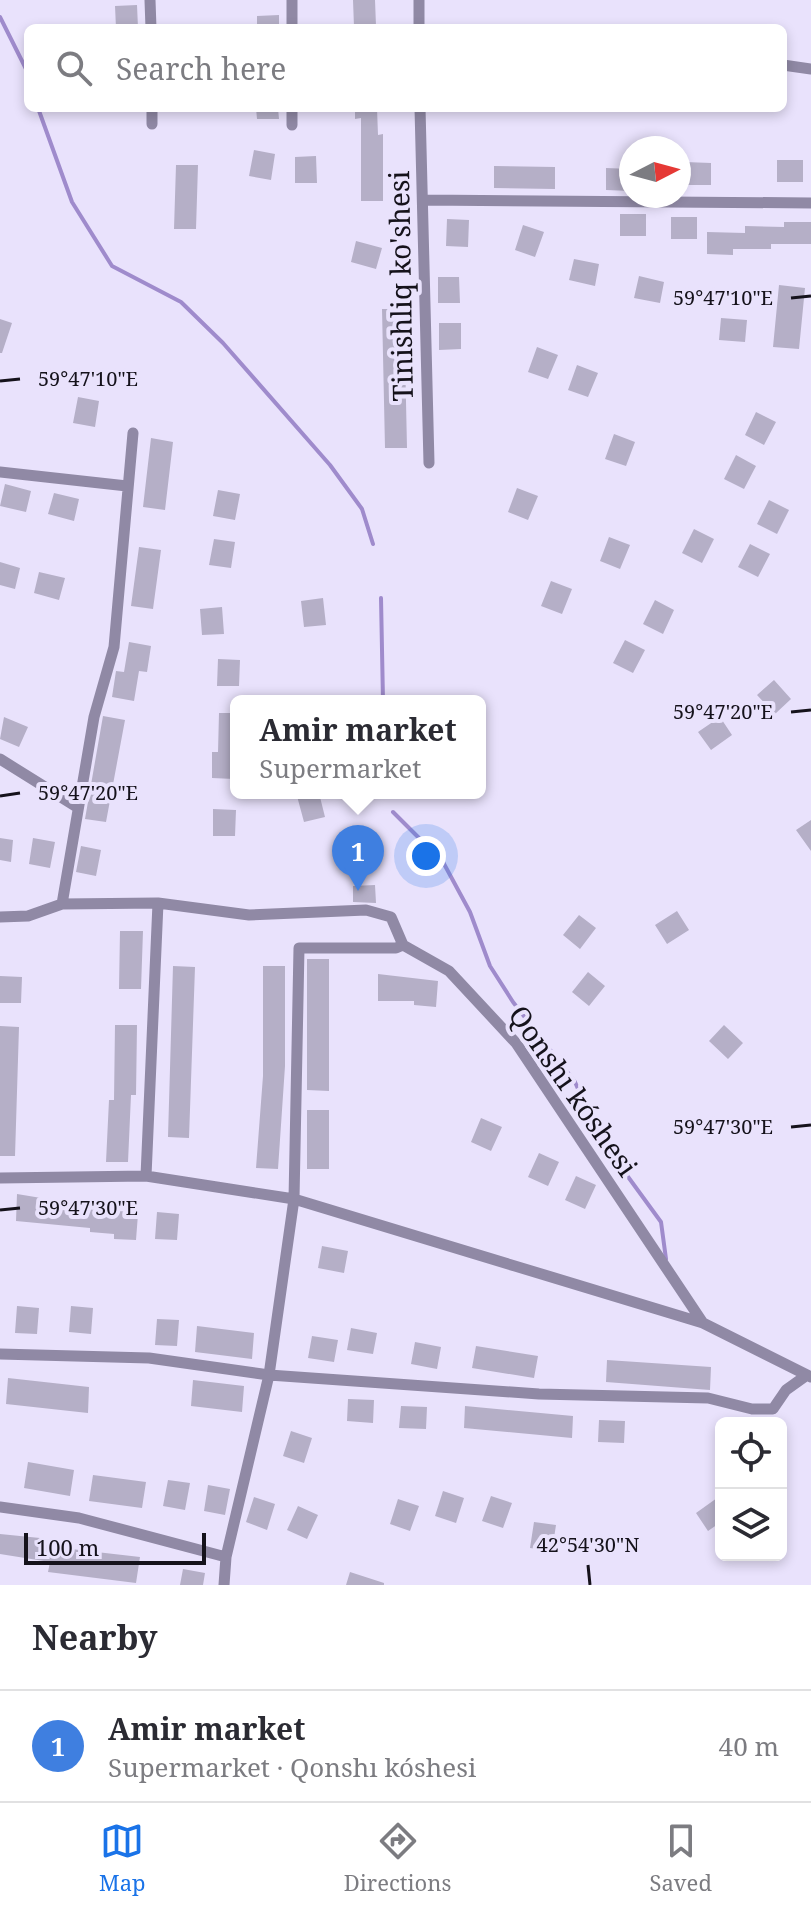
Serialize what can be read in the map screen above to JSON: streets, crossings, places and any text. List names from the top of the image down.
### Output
{
  "streets": {
    "street": ["Tinishliq ko'shesi", "Qonshı kóshesi"]
  },
  "scale_bar": "100 m",
  "north": "right",
  "page": {
    "search": "Search here",
    "popup": ["Amir market", "Supermarket"],
    "pins": "1",
    "scale": "100 m",
    "heading": "Nearby",
    "list": [
      {
        "mark": "1",
        "name": "Amir market",
        "note": "Supermarket · Qonshı kóshesi",
        "value": "40 m"
      }
    ],
    "nav": ["Map", "Directions", "Saved"]
  },
  "coordinates": [
    "59°47'10\"E",
    "59°47'20\"E",
    "59°47'30\"E",
    "42°54'30\"N"
  ]
}
